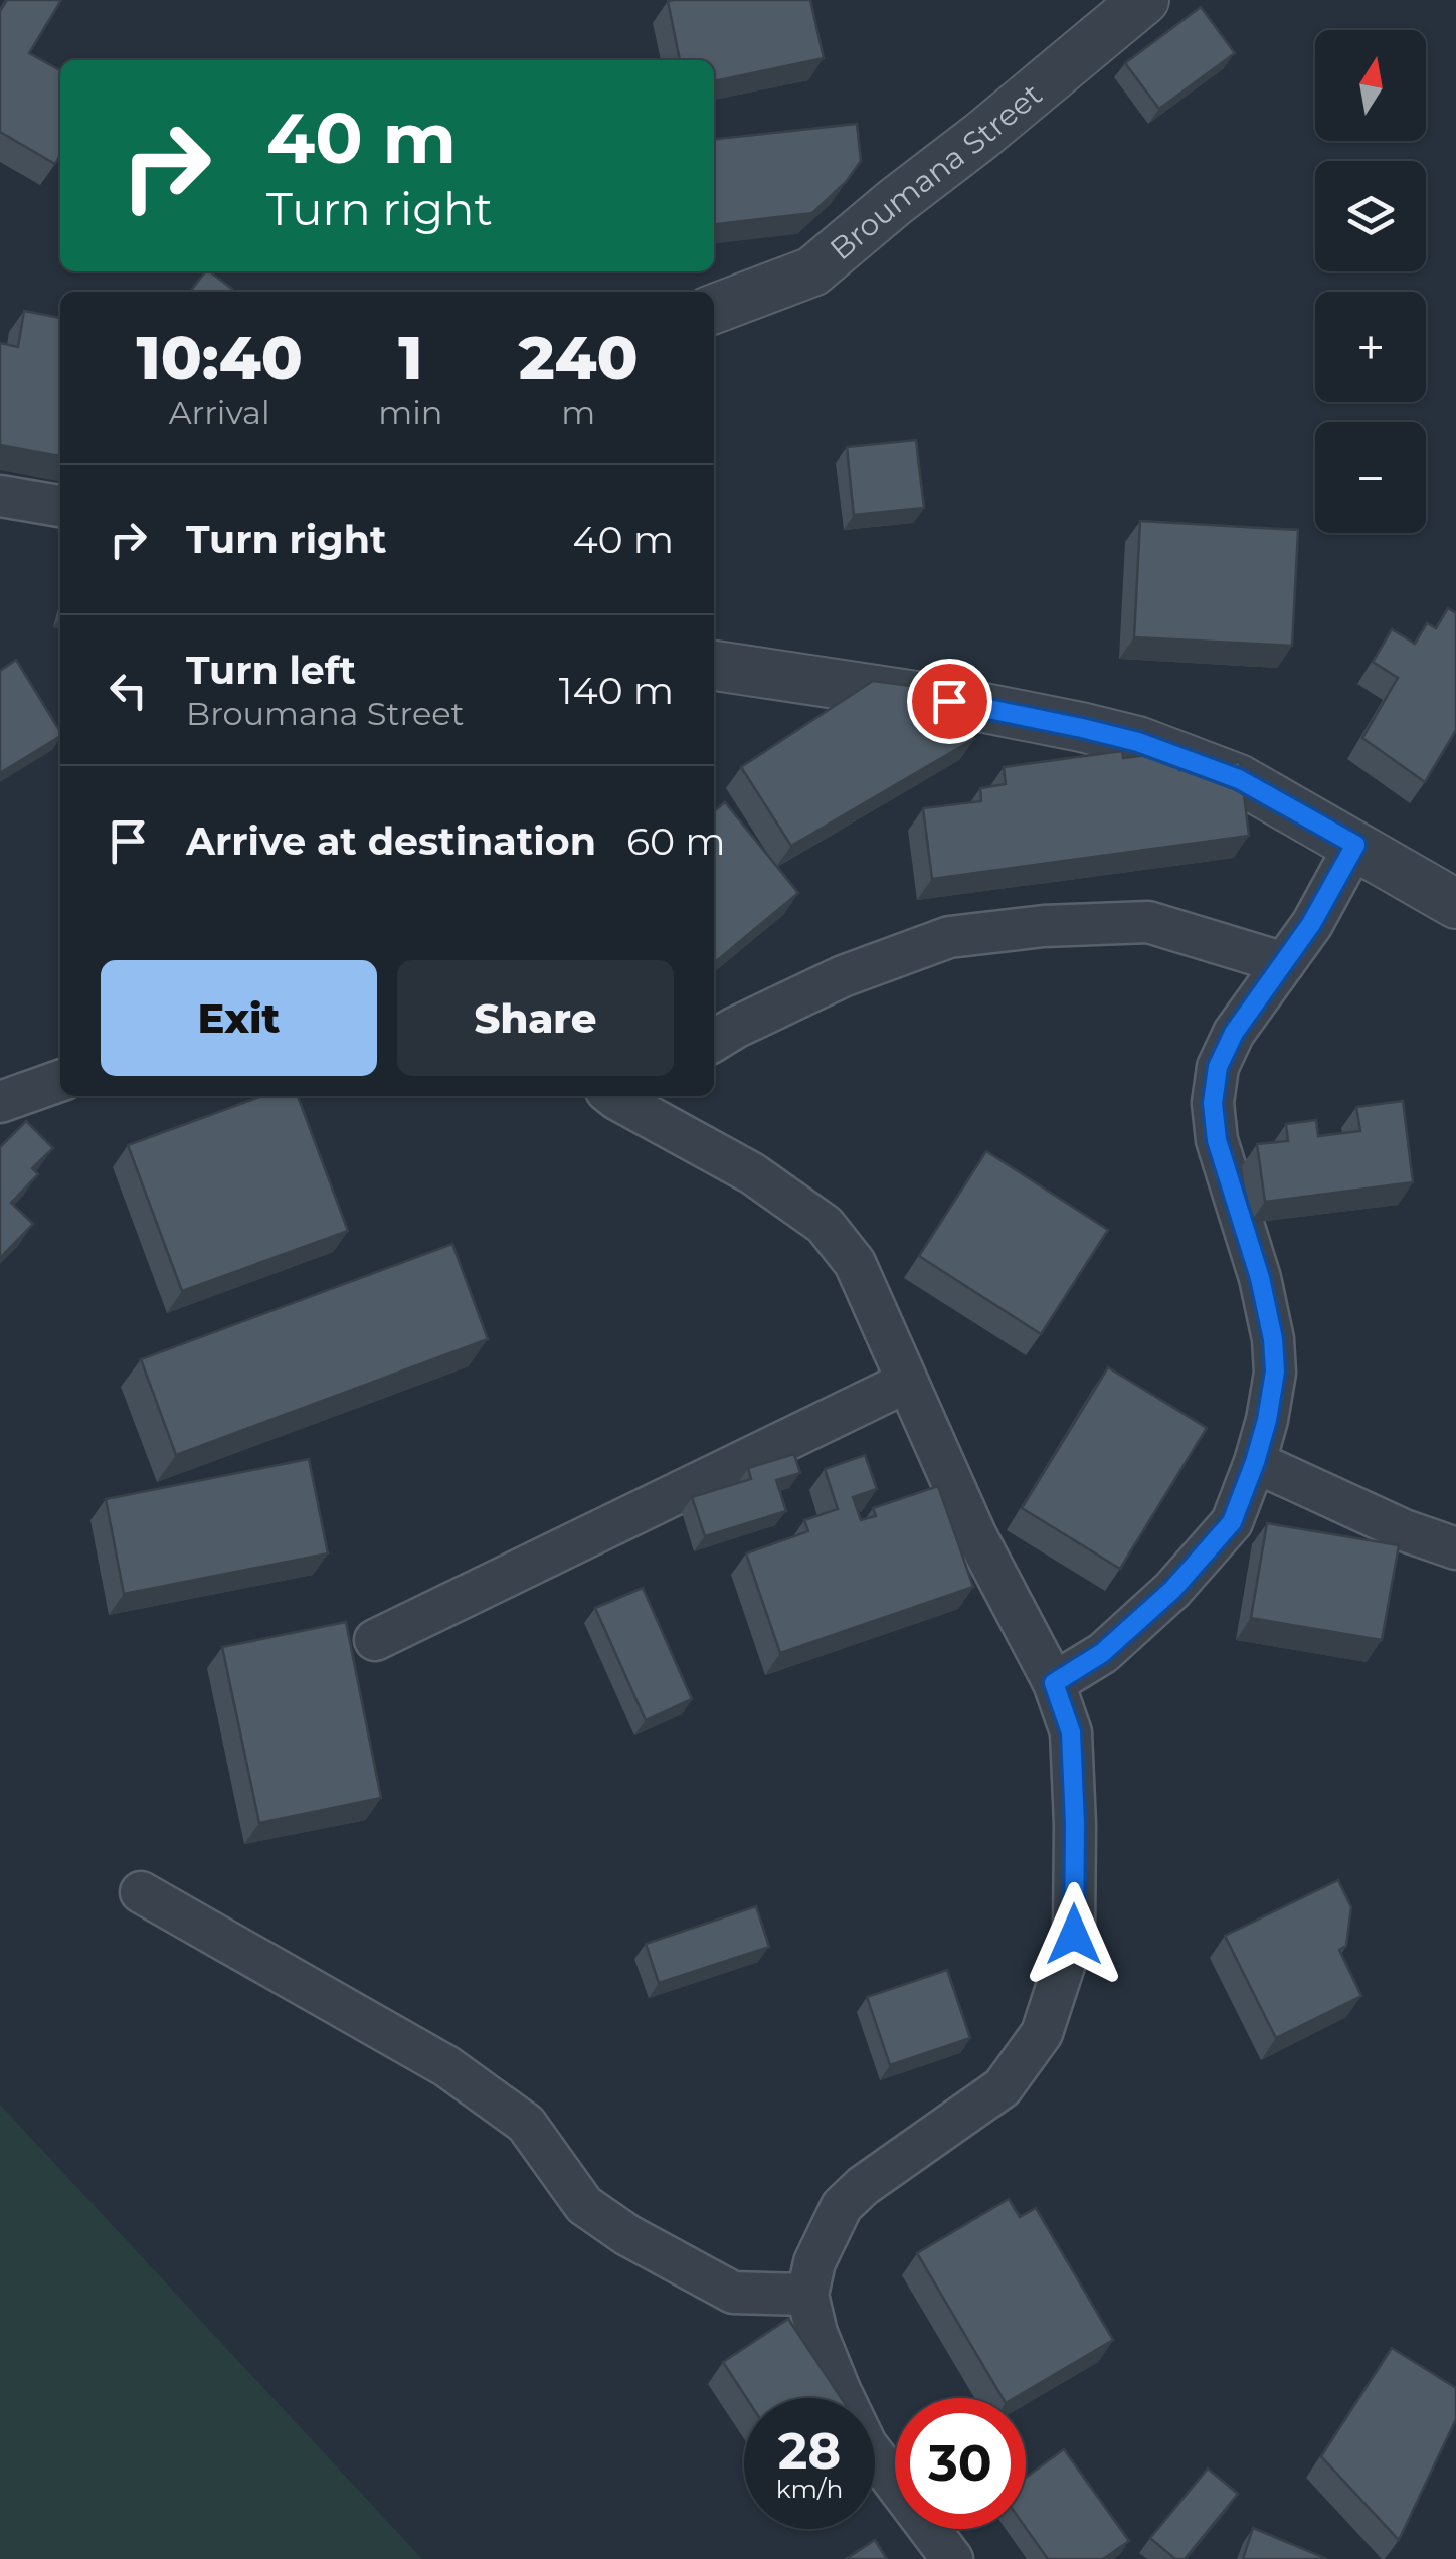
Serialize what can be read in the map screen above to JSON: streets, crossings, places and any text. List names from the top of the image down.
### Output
{
  "streets": {
    "street": ["Broumana Street"]
  },
  "north": "top",
  "page": {
    "map_buttons": ["+", "−"],
    "turn": ["40 m", "Turn right"],
    "eta": [
      "10:40",
      "Arrival",
      "1",
      "min",
      "240",
      "m"
    ],
    "list": [
      {
        "name": "Turn right",
        "value": "40 m"
      },
      {
        "name": "Turn left",
        "note": "Broumana Street",
        "value": "140 m"
      },
      {
        "name": "Arrive at destination",
        "value": "60 m"
      }
    ],
    "buttons": ["Exit", "Share"],
    "speed": "28 km/h",
    "limit": "30"
  }
}
